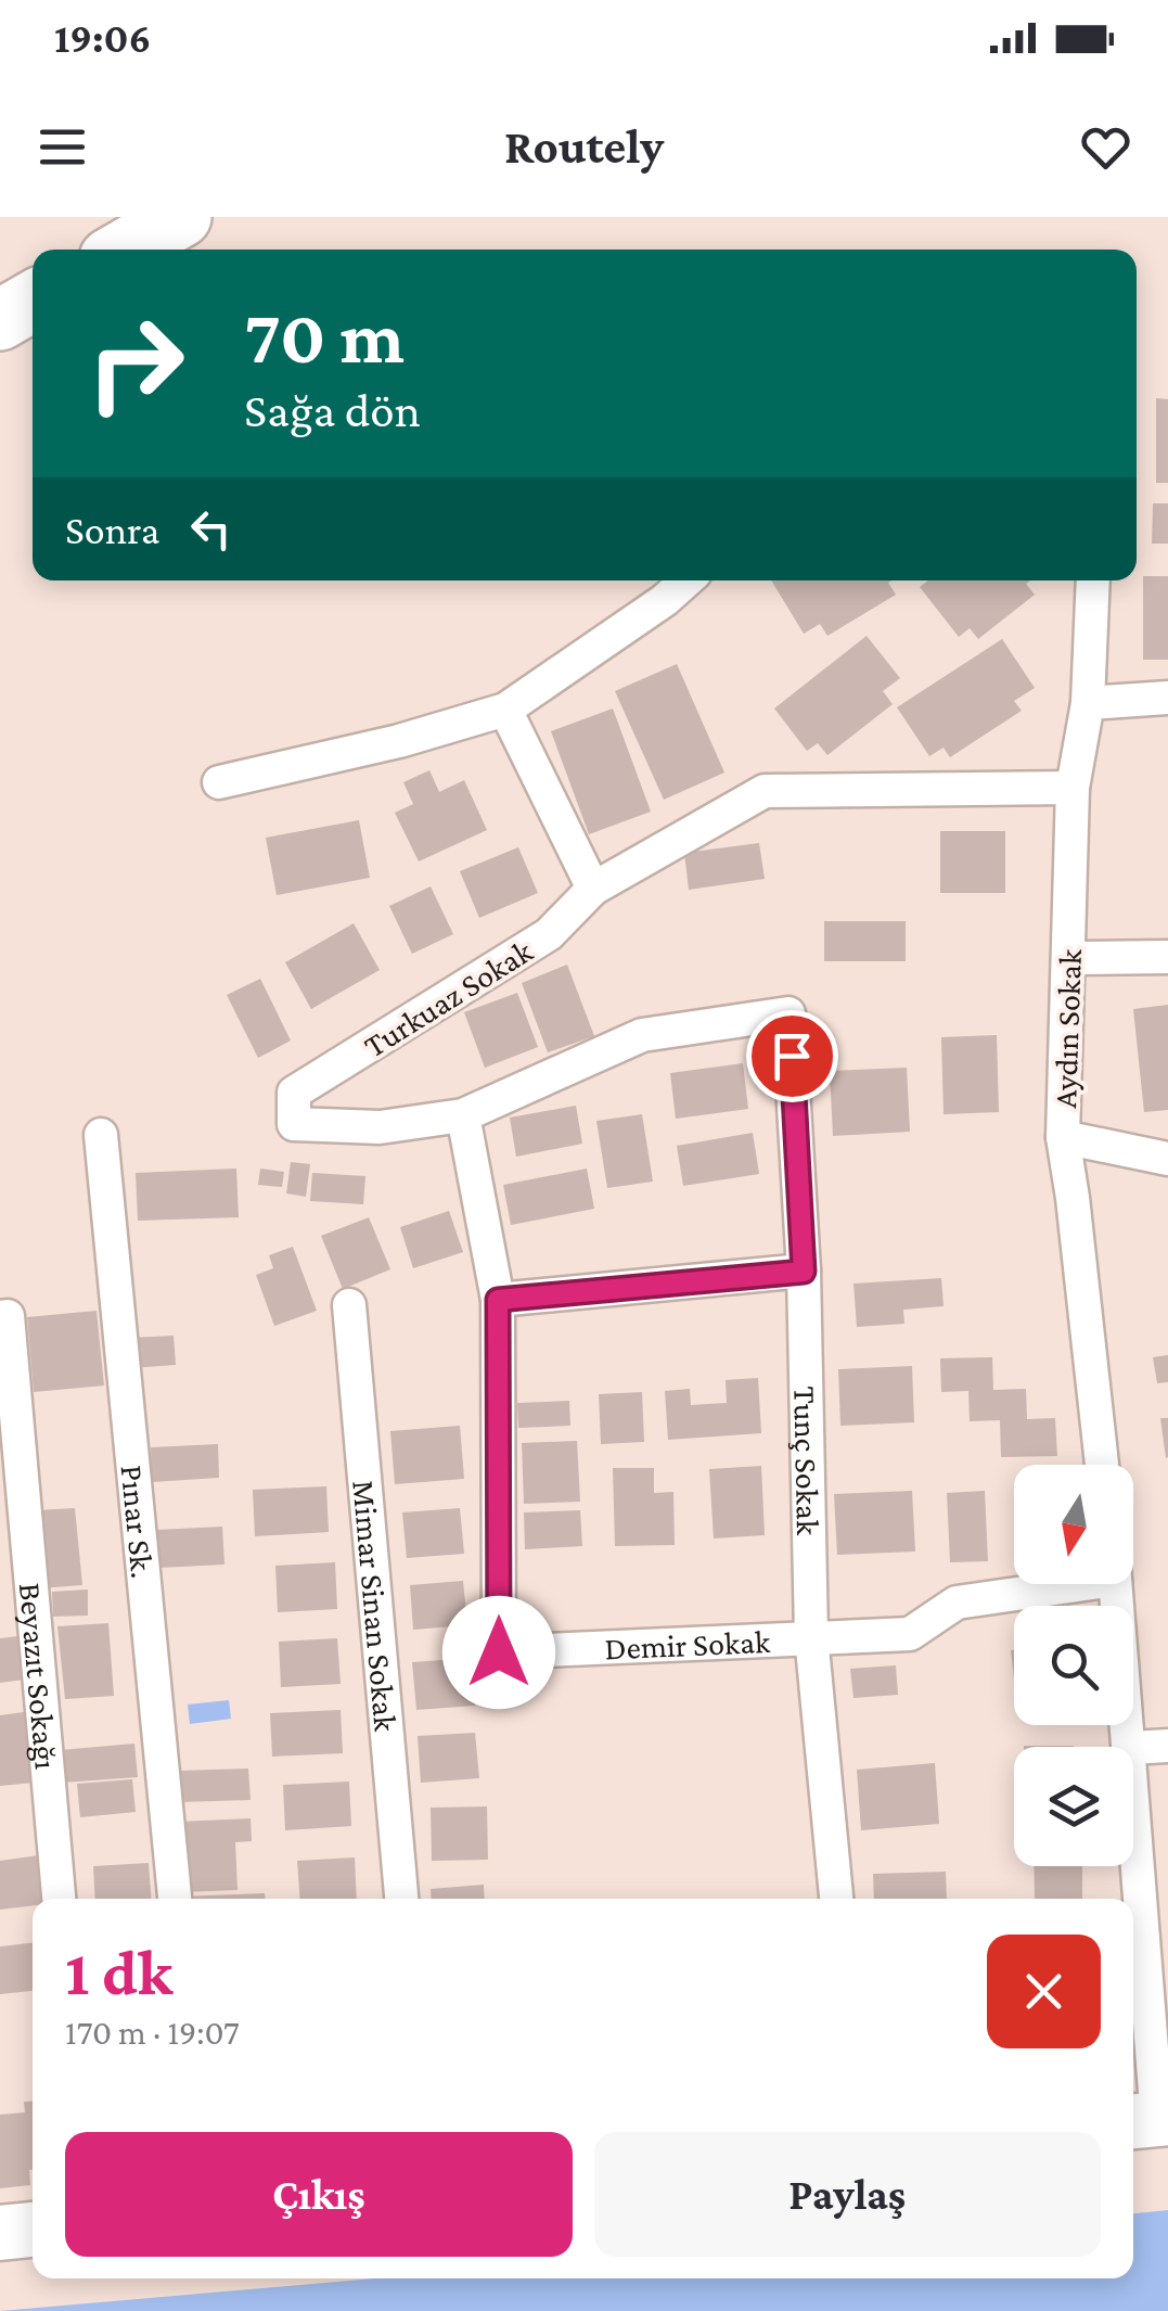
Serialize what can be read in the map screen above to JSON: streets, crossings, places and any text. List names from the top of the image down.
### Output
{
  "streets": {
    "street": [
      "Turkuaz Sokak",
      "Aydın Sokak",
      "Tunç Sokak",
      "Pınar Sk.",
      "Mimar Sinan Sokak",
      "Demir Sokak",
      "Beyazıt Sokağı"
    ]
  },
  "crossings": [
    ["Turkuaz Sokak", "Tunç Sokak"],
    ["Tunç Sokak", "Demir Sokak"]
  ],
  "north": "bottom",
  "page": {
    "status": "19:06",
    "header": "Routely",
    "turn": ["70 m", "Sağa dön"],
    "then": "Sonra",
    "heading": ["1 dk", "170 m · 19:07"],
    "buttons": ["Çıkış", "Paylaş"]
  }
}
